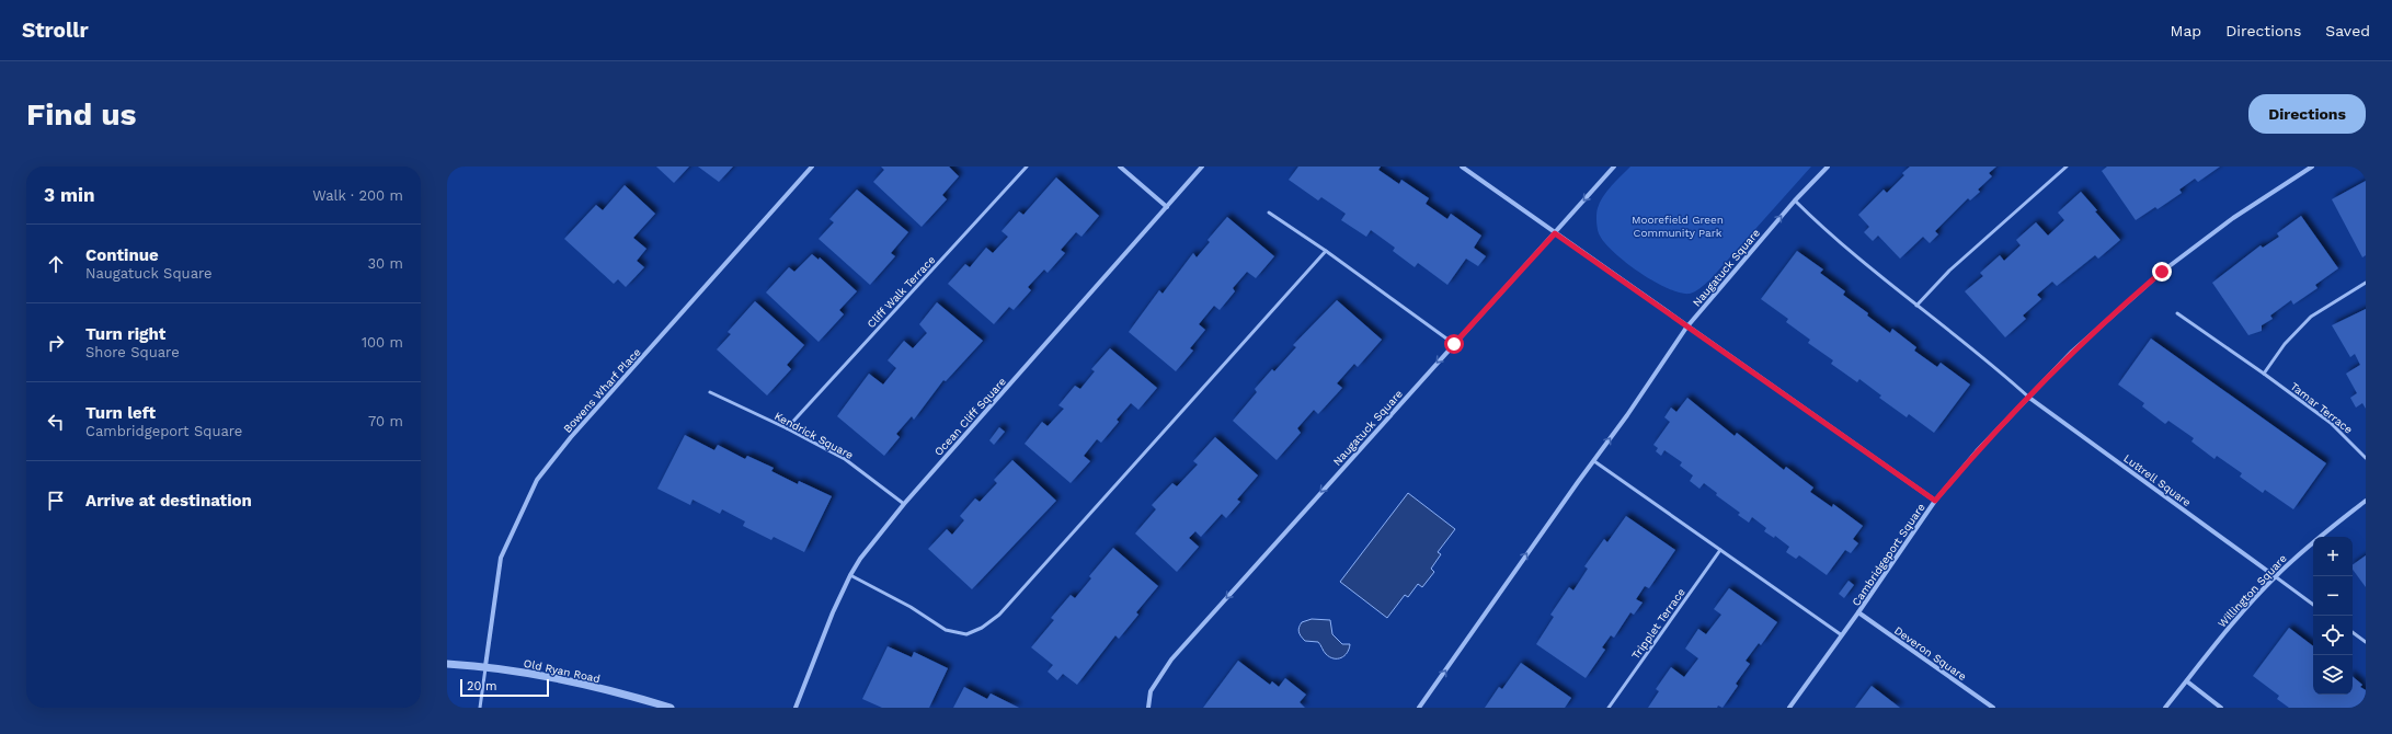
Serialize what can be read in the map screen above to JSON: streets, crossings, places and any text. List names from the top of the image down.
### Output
{
  "streets": {
    "street": [
      "Naugatuck Square",
      "Bowens Wharf Place",
      "Ocean Cliff Square",
      "Luttrell Square",
      "Cambridgeport Square",
      "Willington Square",
      "Deveron Square",
      "Old Ryan Road"
    ],
    "lane": [
      "Cliff Walk Terrace",
      "Tamar Terrace",
      "Kendrick Square",
      "Tripplet Terrace"
    ]
  },
  "crossings": [
    ["Cliff Walk Terrace", "Kendrick Square"],
    ["Bowens Wharf Place", "Old Ryan Road"],
    ["Ocean Cliff Square", "Kendrick Square"],
    ["Luttrell Square", "Cambridgeport Square"],
    ["Luttrell Square", "Willington Square"],
    ["Cambridgeport Square", "Deveron Square"]
  ],
  "parks": ["Moorefield Green Community Park"],
  "scale_bar": "20 m",
  "page": {
    "header": "Strollr",
    "nav": ["Map", "Directions", "Saved"],
    "buttons": "Directions",
    "title": "Find us",
    "heading": ["3 min", "Walk · 200 m"],
    "list": [
      ["Continue", "Naugatuck Square", "30 m"],
      ["Turn right", "Shore Square", "100 m"],
      ["Turn left", "Cambridgeport Square", "70 m"],
      "Arrive at destination"
    ],
    "map_buttons": ["+", "−"],
    "scale": "20 m"
  }
}
